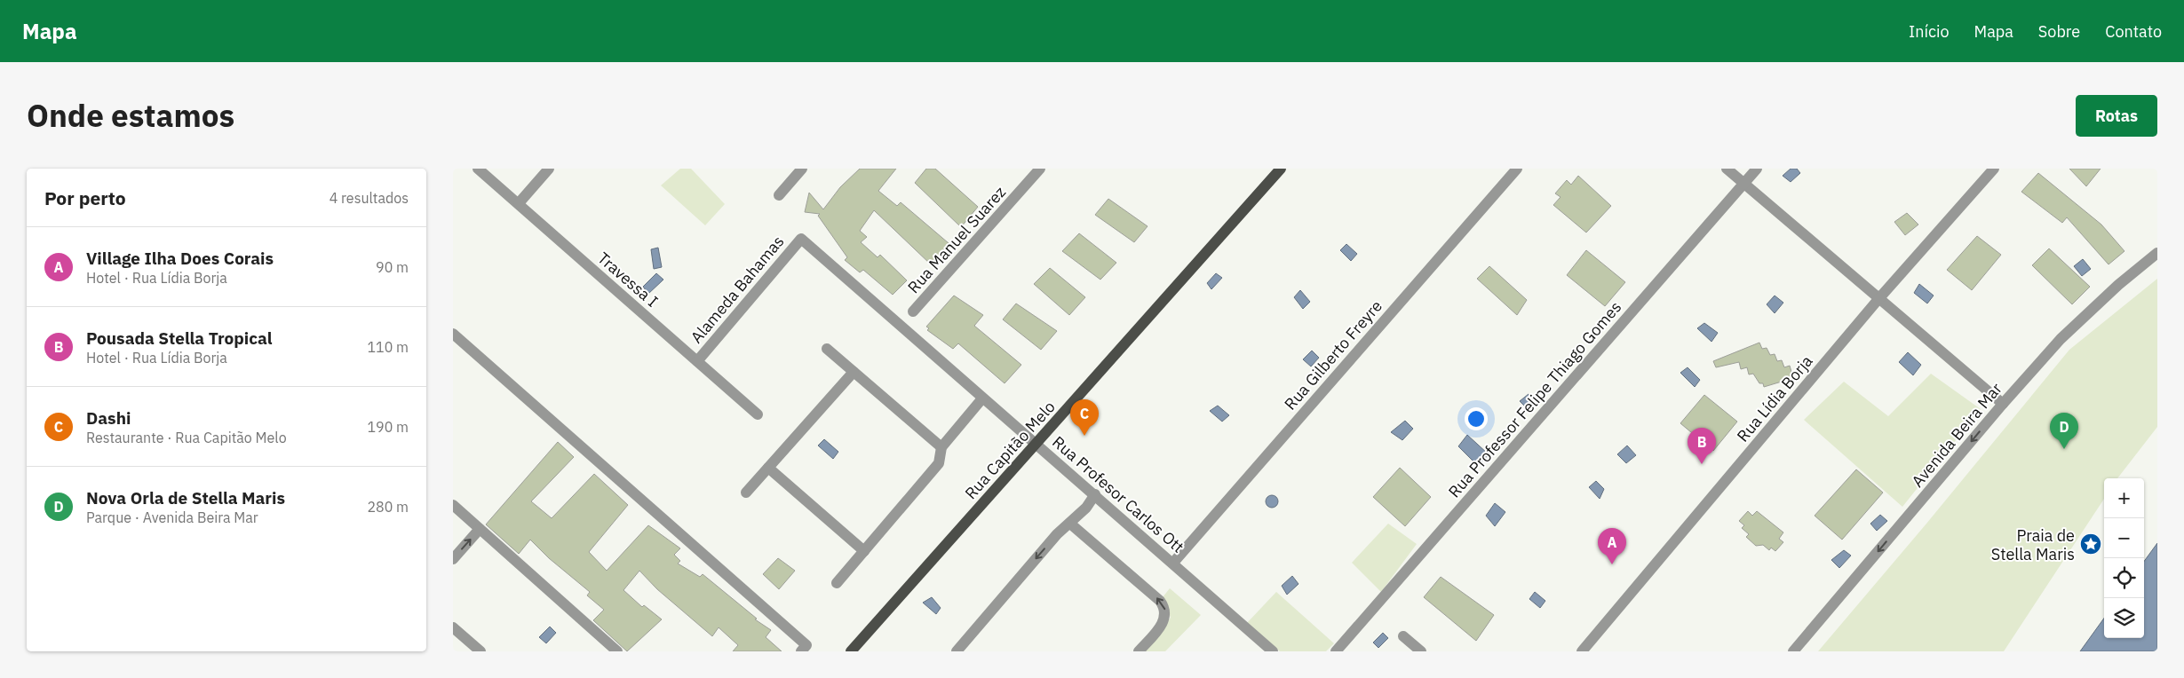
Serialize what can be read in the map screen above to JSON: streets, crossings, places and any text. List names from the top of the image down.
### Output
{
  "streets": {
    "main road": ["Rua Capitão Melo"],
    "street": [
      "Rua Manuel Suarez",
      "Travessa I",
      "Alameda Bahamas",
      "Rua Gilberto Freyre",
      "Rua Lídia Borja",
      "Rua Professor Felipe Thiago Gomes",
      "Avenida Beira Mar",
      "Rua Profesor Carlos Ott"
    ]
  },
  "crossings": [
    ["Travessa I", "Alameda Bahamas"],
    ["Alameda Bahamas", "Rua Profesor Carlos Ott"],
    ["Rua Gilberto Freyre", "Rua Profesor Carlos Ott"],
    ["Rua Capitão Melo", "Rua Profesor Carlos Ott"]
  ],
  "one_way": ["Avenida Beira Mar"],
  "places": {
    "place": ["Praia de Stella Maris"]
  },
  "page": {
    "header": "Mapa",
    "nav": [
      "Início",
      "Mapa",
      "Sobre",
      "Contato"
    ],
    "title": "Onde estamos",
    "buttons": "Rotas",
    "heading": ["Por perto", "4 resultados"],
    "list": [
      {
        "mark": "A",
        "name": "Village Ilha Does Corais",
        "note": "Hotel · Rua Lídia Borja",
        "value": "90 m"
      },
      {
        "mark": "B",
        "name": "Pousada Stella Tropical",
        "note": "Hotel · Rua Lídia Borja",
        "value": "110 m"
      },
      {
        "mark": "C",
        "name": "Dashi",
        "note": "Restaurante · Rua Capitão Melo",
        "value": "190 m"
      },
      {
        "mark": "D",
        "name": "Nova Orla de Stella Maris",
        "note": "Parque · Avenida Beira Mar",
        "value": "280 m"
      }
    ],
    "pins": [
      "C",
      "D",
      "B",
      "A"
    ],
    "map_buttons": ["+", "−"]
  }
}
